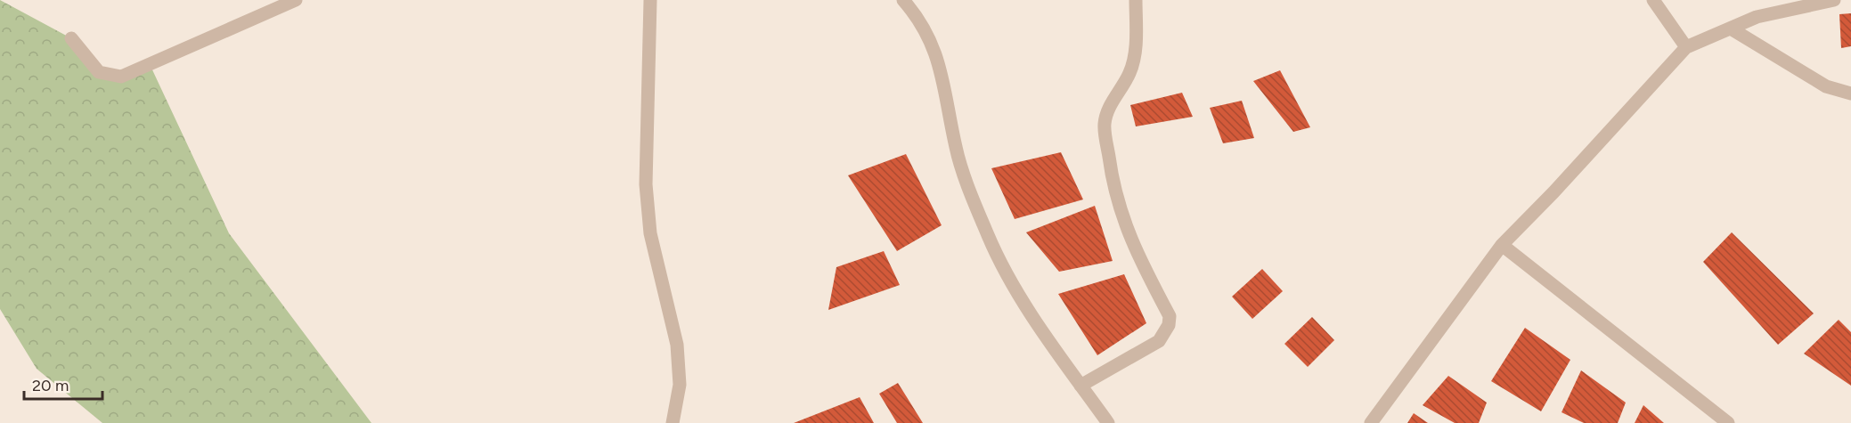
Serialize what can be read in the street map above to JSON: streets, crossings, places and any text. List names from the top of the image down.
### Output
{
  "scale_bar": "20 m"
}
